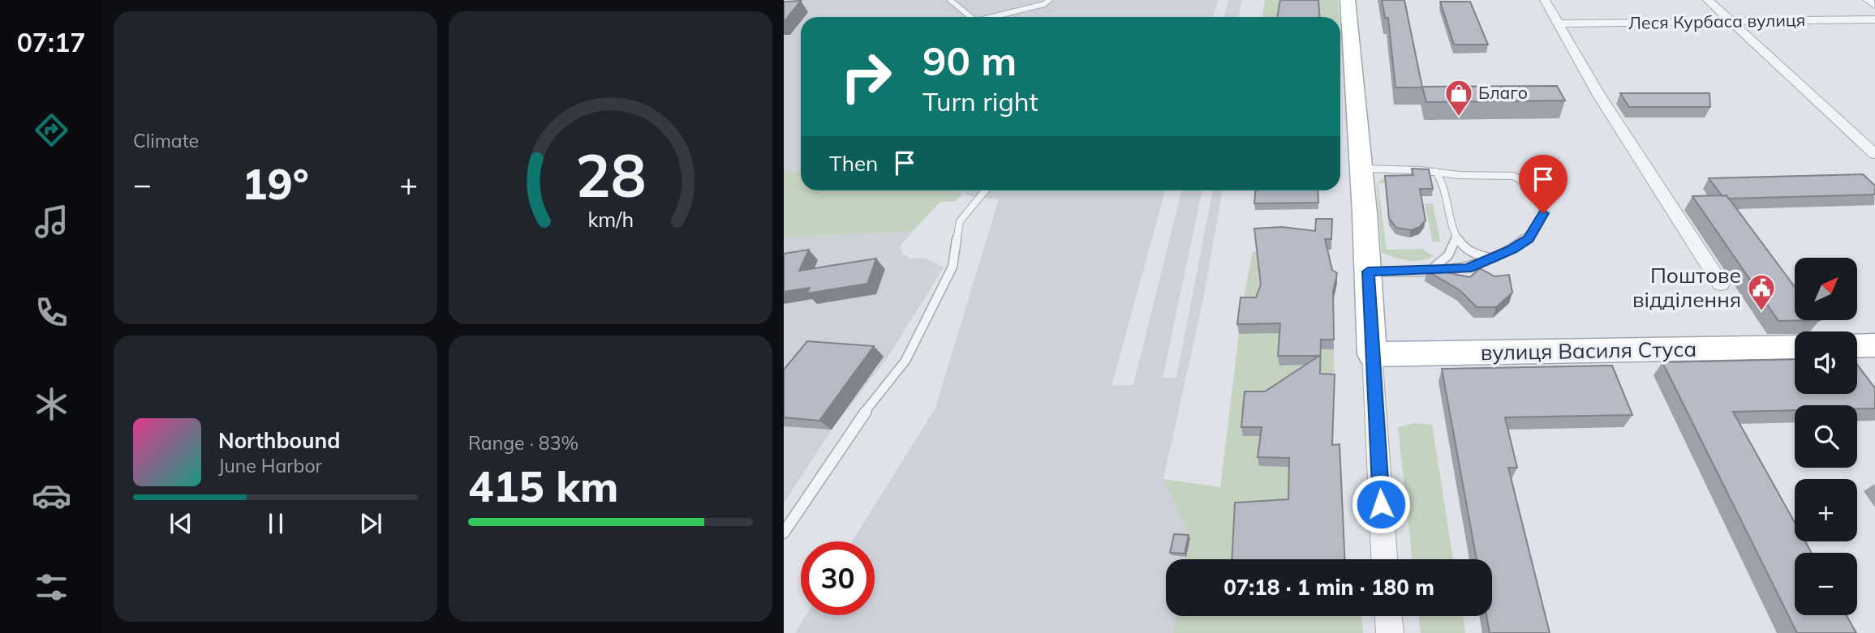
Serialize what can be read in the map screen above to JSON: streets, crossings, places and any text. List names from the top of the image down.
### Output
{
  "streets": {
    "main road": ["вулиця Василя Стуса"],
    "street": ["Леся Курбаса вулиця"]
  },
  "places": {
    "shop": ["Благо"],
    "public building": ["Поштове відділення"]
  },
  "north": "top right",
  "page": {
    "tabs": "07:17",
    "tile": [
      "Climate",
      ["Range · 83%", "415 km"]
    ],
    "turn": ["90 m", "Turn right"],
    "then": "Then",
    "heat": ["−", "19°", "+"],
    "map_buttons": ["+", "−"],
    "song": ["Northbound", "June Harbor"],
    "limit": "30",
    "trip": "07:18 · 1 min · 180 m",
    "gauge": ["28", "km/h"]
  }
}
